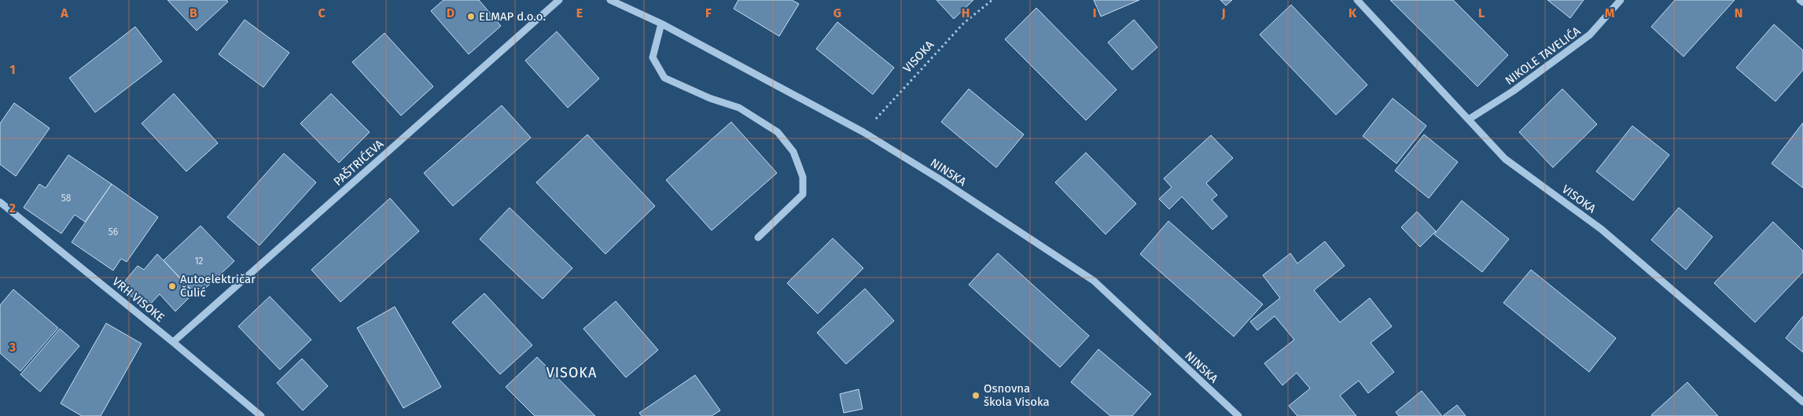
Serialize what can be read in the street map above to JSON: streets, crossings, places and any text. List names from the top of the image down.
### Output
{
  "streets": {
    "street": [
      "NIKOLE TAVELIĆA",
      "VISOKA",
      "PAŠTRIĆEVA",
      "NINSKA",
      "VRH VISOKE"
    ]
  },
  "crossings": [
    ["NIKOLE TAVELIĆA", "VISOKA"],
    ["VISOKA", "NINSKA"],
    ["PAŠTRIĆEVA", "VRH VISOKE"]
  ],
  "districts": ["VISOKA"],
  "places": ["ELMAP d.o.o.", "Autoelektričar Čulić", "Osnovna škola Visoka"],
  "house_numbers": ["58", "56", "12"],
  "grid": {
    "columns": [
      "A",
      "B",
      "C",
      "D",
      "E",
      "F",
      "G",
      "H",
      "I",
      "J",
      "K",
      "L",
      "M",
      "N"
    ],
    "rows": ["1", "2", "3"]
  }
}
